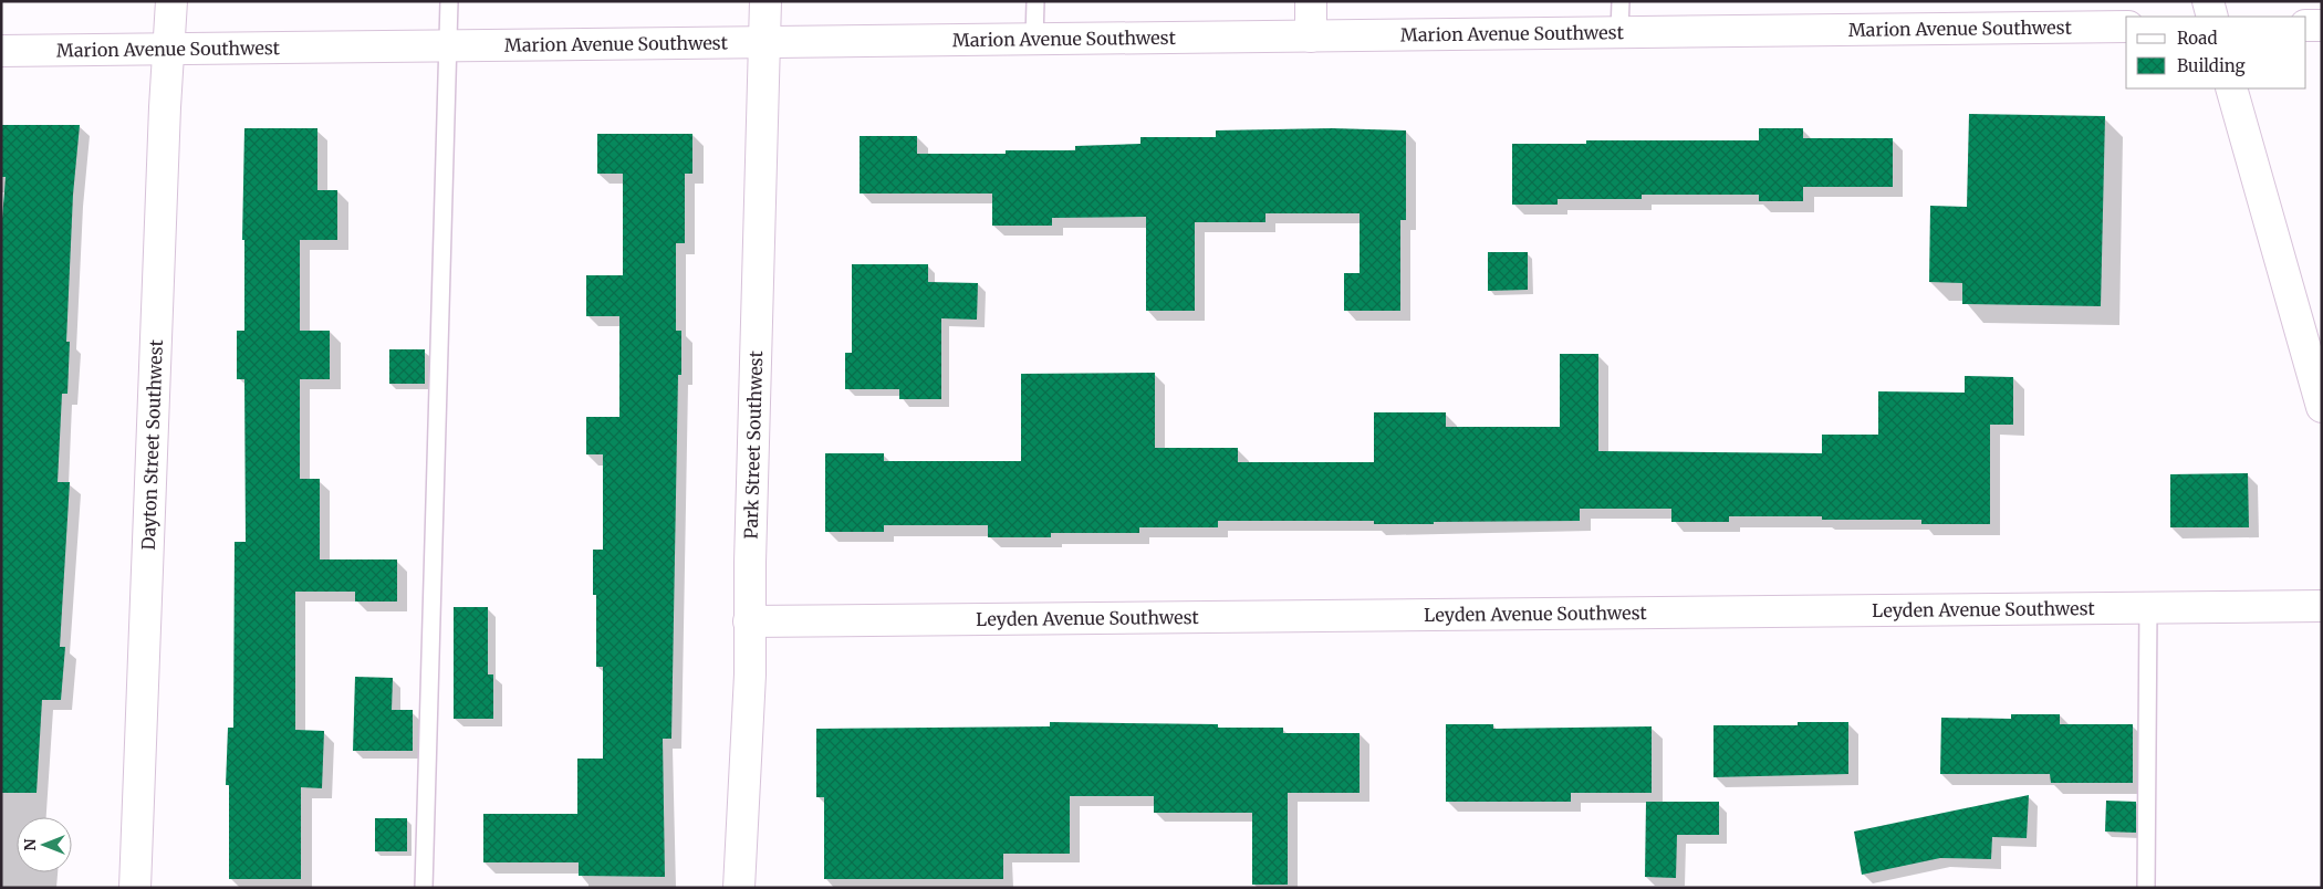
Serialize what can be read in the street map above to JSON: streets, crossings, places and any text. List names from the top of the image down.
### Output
{
  "streets": {
    "street": [
      "Marion Avenue Southwest",
      "Dayton Street Southwest",
      "Park Street Southwest",
      "Leyden Avenue Southwest"
    ]
  },
  "crossings": [
    ["Marion Avenue Southwest", "Dayton Street Southwest"],
    ["Marion Avenue Southwest", "Park Street Southwest"],
    ["Park Street Southwest", "Leyden Avenue Southwest"]
  ],
  "legend": ["Road", "Building"],
  "north": "left"
}
